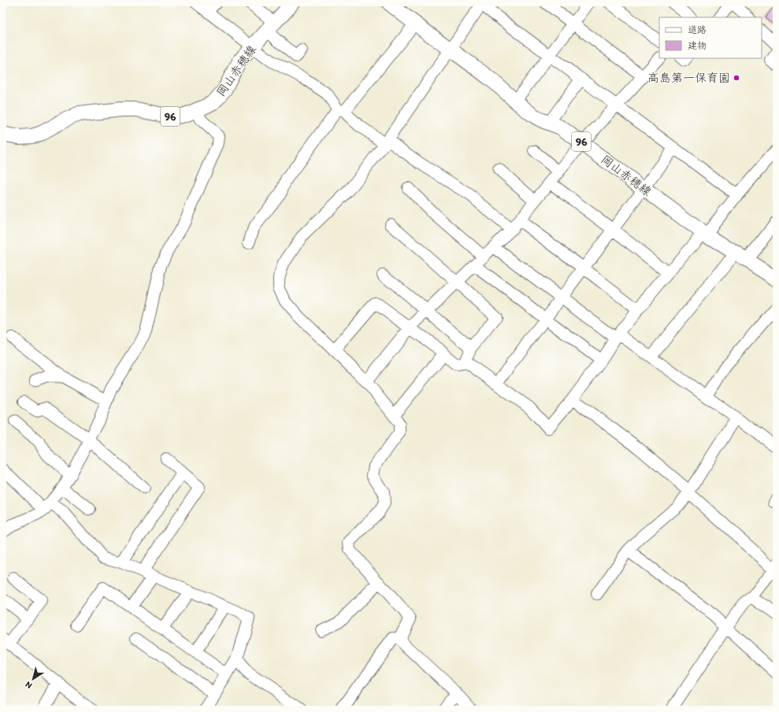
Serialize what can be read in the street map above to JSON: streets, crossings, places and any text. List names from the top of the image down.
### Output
{
  "streets": {
    "main road": ["岡山赤穂線", "96"]
  },
  "places": ["高島第一保育園"],
  "legend": ["道路", "建物"],
  "north": "bottom left"
}
